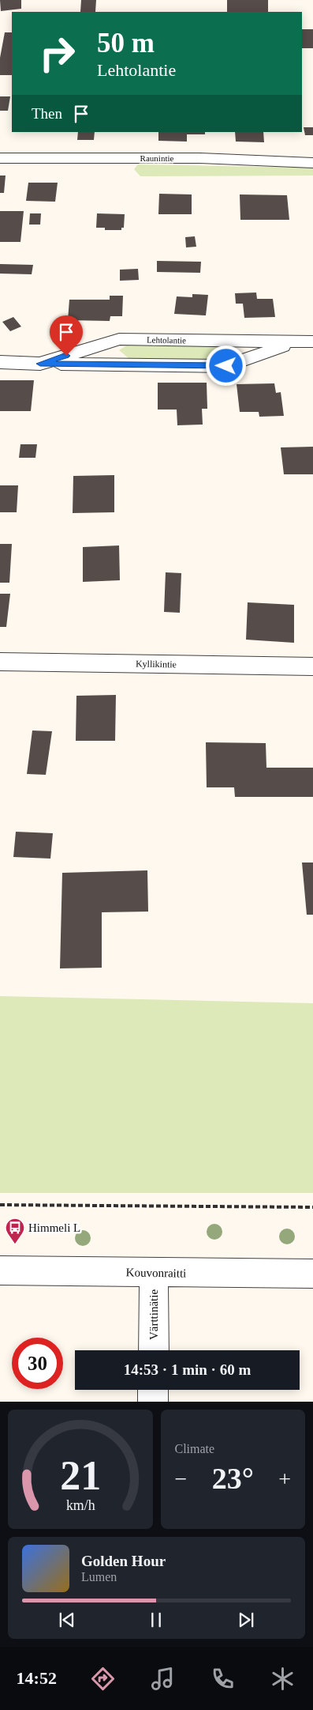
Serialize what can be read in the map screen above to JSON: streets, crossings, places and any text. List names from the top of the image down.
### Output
{
  "streets": {
    "street": [
      "Raunintie",
      "Lehtolantie",
      "Kyllikintie",
      "Kouvonraitti",
      "Värttinätie"
    ]
  },
  "crossings": [
    ["Kouvonraitti", "Värttinätie"]
  ],
  "places": {
    "bus stop": ["Himmeli L"]
  },
  "page": {
    "turn": ["50 m", "Lehtolantie"],
    "then": "Then",
    "limit": "30",
    "trip": "14:53 · 1 min · 60 m",
    "tile": "Climate",
    "heat": ["−", "23°", "+"],
    "song": ["Golden Hour", "Lumen"],
    "tabs": "14:52",
    "gauge": ["21", "km/h"]
  }
}
